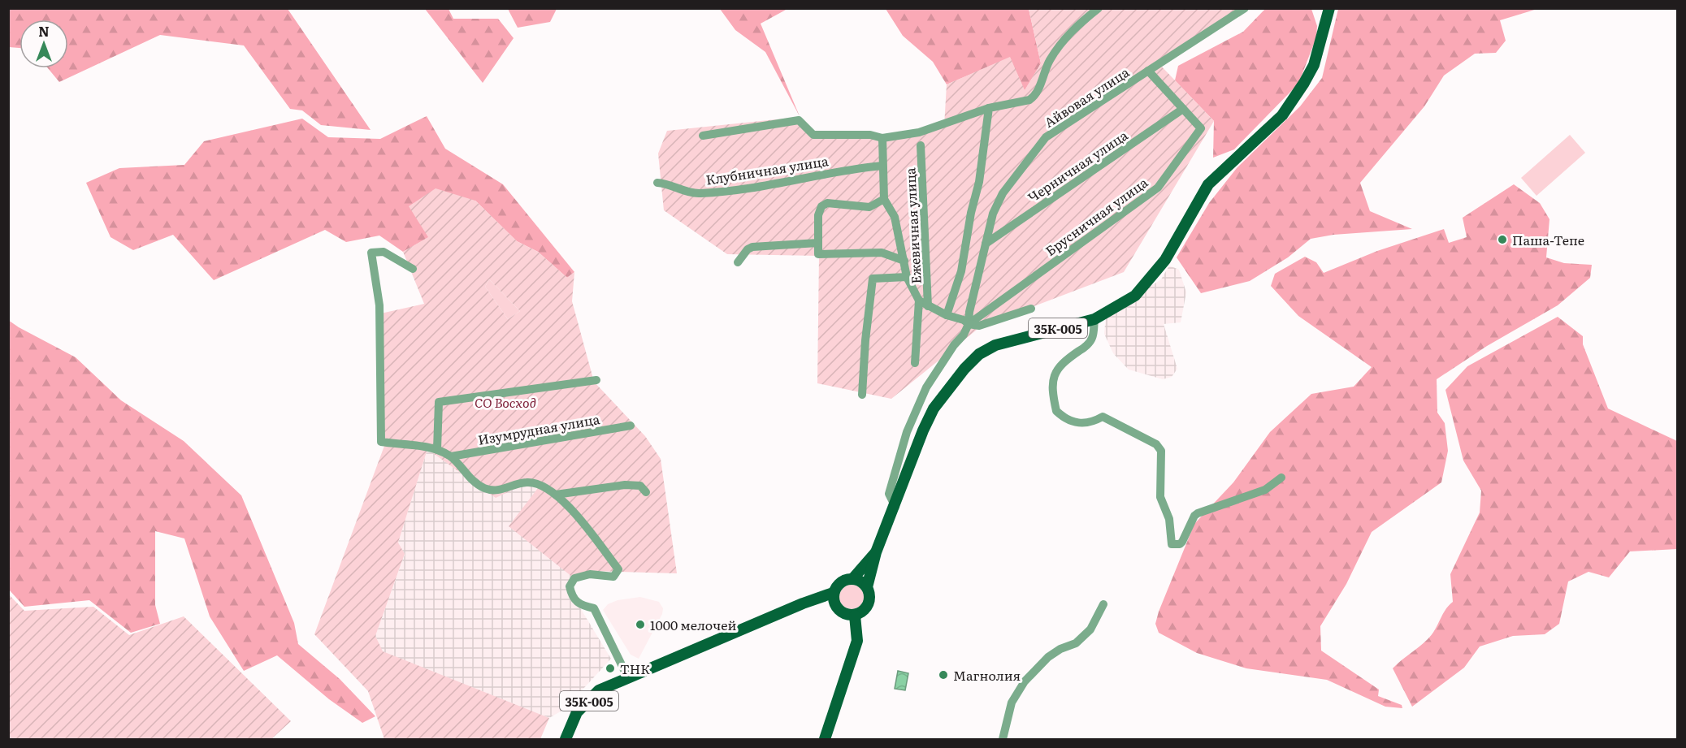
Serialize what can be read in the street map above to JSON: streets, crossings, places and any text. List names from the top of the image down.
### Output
{
  "streets": {
    "main road": ["35К-005"],
    "street": [
      "Айвовая улица",
      "Черничная улица",
      "Клубничная улица",
      "Брусничная улица",
      "Ежевичная улица",
      "Изумрудная улица"
    ]
  },
  "crossings": [
    ["Айвовая улица", "Черничная улица"],
    ["Айвовая улица", "Брусничная улица"],
    ["Черничная улица", "Брусничная улица"]
  ],
  "parks": ["СО Восход"],
  "places": [
    "Паша-Тепе",
    "1000 мелочей",
    "ТНК",
    "Магнолия"
  ],
  "north": "top"
}
